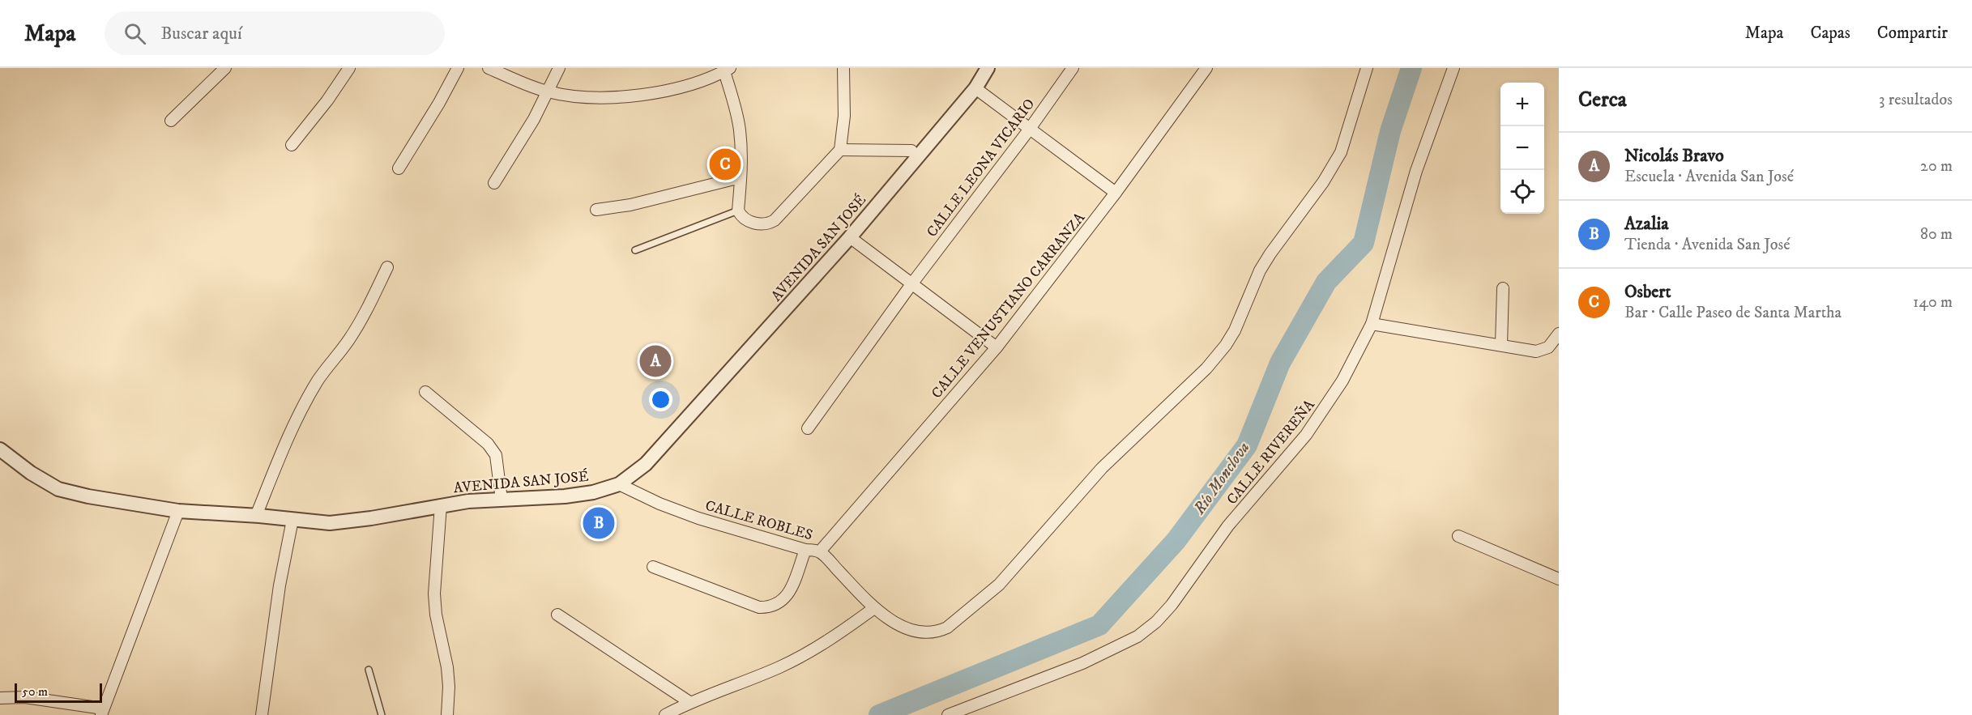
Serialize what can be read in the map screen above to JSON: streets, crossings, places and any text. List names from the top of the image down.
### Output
{
  "streets": {
    "street": [
      "CALLE LEONA VICARIO",
      "AVENIDA SAN JOSÉ",
      "CALLE VENUSTIANO CARRANZA",
      "CALLE RIVEREÑA",
      "CALLE ROBLES"
    ]
  },
  "crossings": [
    ["AVENIDA SAN JOSÉ", "CALLE ROBLES"],
    ["CALLE VENUSTIANO CARRANZA", "CALLE ROBLES"]
  ],
  "water": ["Río Monclova"],
  "scale_bar": "50 m",
  "page": {
    "header": "Mapa",
    "search": "Buscar aquí",
    "nav": ["Mapa", "Capas", "Compartir"],
    "heading": ["Cerca", "3 resultados"],
    "map_buttons": ["+", "−"],
    "list": [
      {
        "mark": "A",
        "name": "Nicolás Bravo",
        "note": "Escuela · Avenida San José",
        "value": "20 m"
      },
      {
        "mark": "B",
        "name": "Azalia",
        "note": "Tienda · Avenida San José",
        "value": "80 m"
      },
      {
        "mark": "C",
        "name": "Osbert",
        "note": "Bar · Calle Paseo de Santa Martha",
        "value": "140 m"
      }
    ],
    "pins": ["C", "A", "B"],
    "scale": "50 m"
  }
}
